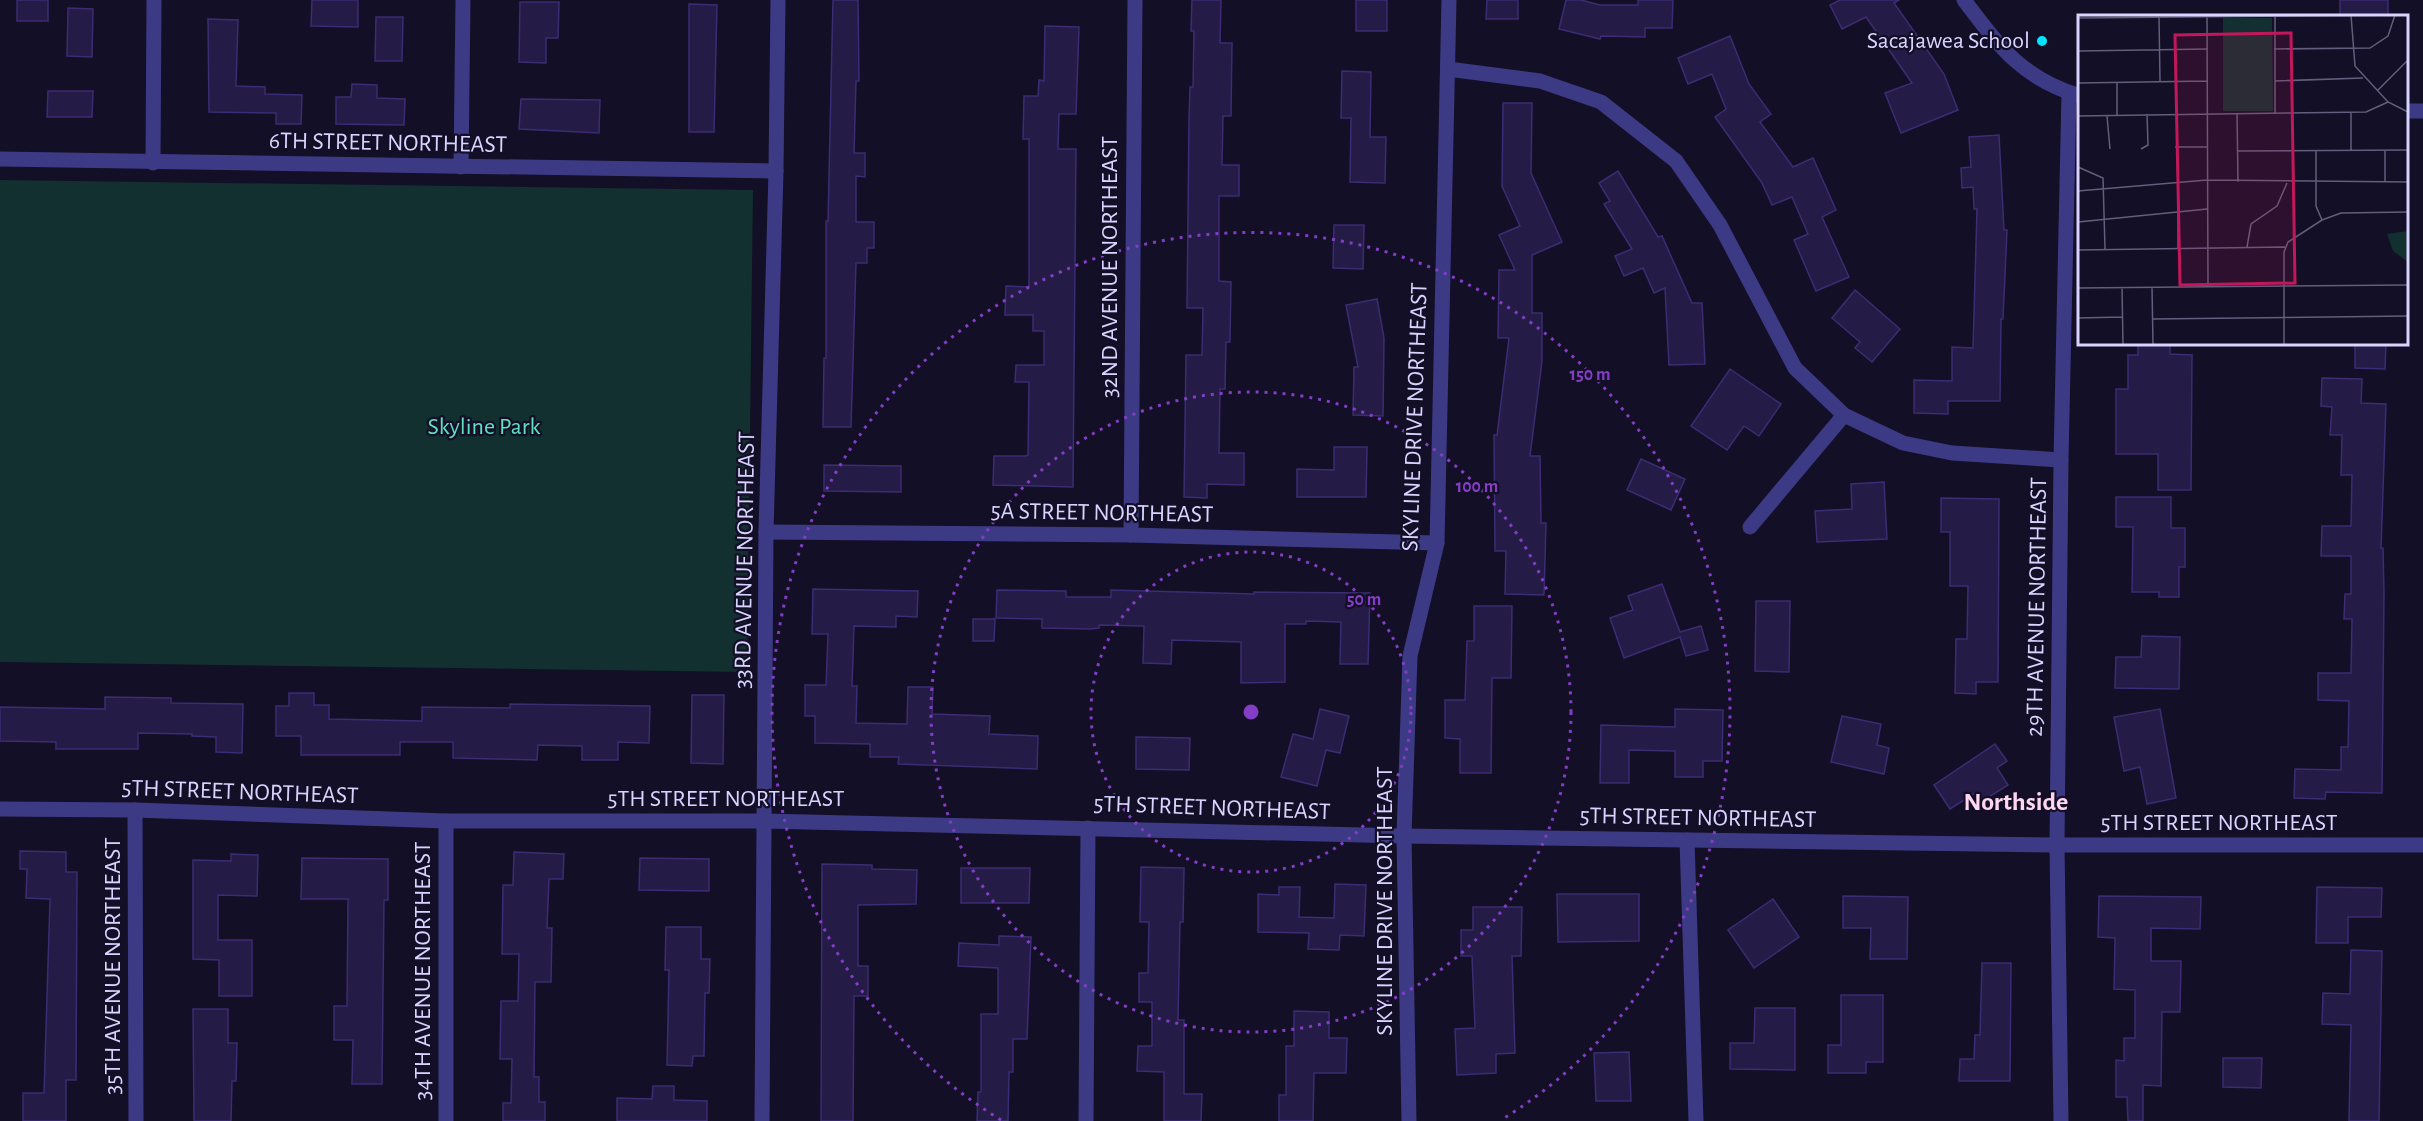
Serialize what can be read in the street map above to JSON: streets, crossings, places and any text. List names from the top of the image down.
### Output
{
  "streets": {
    "street": [
      "6TH STREET NORTHEAST",
      "32ND AVENUE NORTHEAST",
      "SKYLINE DRIVE NORTHEAST",
      "5A STREET NORTHEAST",
      "33RD AVENUE NORTHEAST",
      "29TH AVENUE NORTHEAST",
      "5TH STREET NORTHEAST",
      "35TH AVENUE NORTHEAST",
      "34TH AVENUE NORTHEAST"
    ]
  },
  "crossings": [
    ["6TH STREET NORTHEAST", "33RD AVENUE NORTHEAST"],
    ["32ND AVENUE NORTHEAST", "5A STREET NORTHEAST"],
    ["SKYLINE DRIVE NORTHEAST", "5A STREET NORTHEAST"],
    ["SKYLINE DRIVE NORTHEAST", "5TH STREET NORTHEAST"],
    ["5A STREET NORTHEAST", "33RD AVENUE NORTHEAST"],
    ["33RD AVENUE NORTHEAST", "5TH STREET NORTHEAST"],
    ["29TH AVENUE NORTHEAST", "5TH STREET NORTHEAST"],
    ["5TH STREET NORTHEAST", "35TH AVENUE NORTHEAST"],
    ["5TH STREET NORTHEAST", "34TH AVENUE NORTHEAST"]
  ],
  "districts": ["Northside"],
  "parks": ["Skyline Park"],
  "places": ["Sacajawea School"],
  "rings": ["150 m", "100 m", "50 m"]
}
